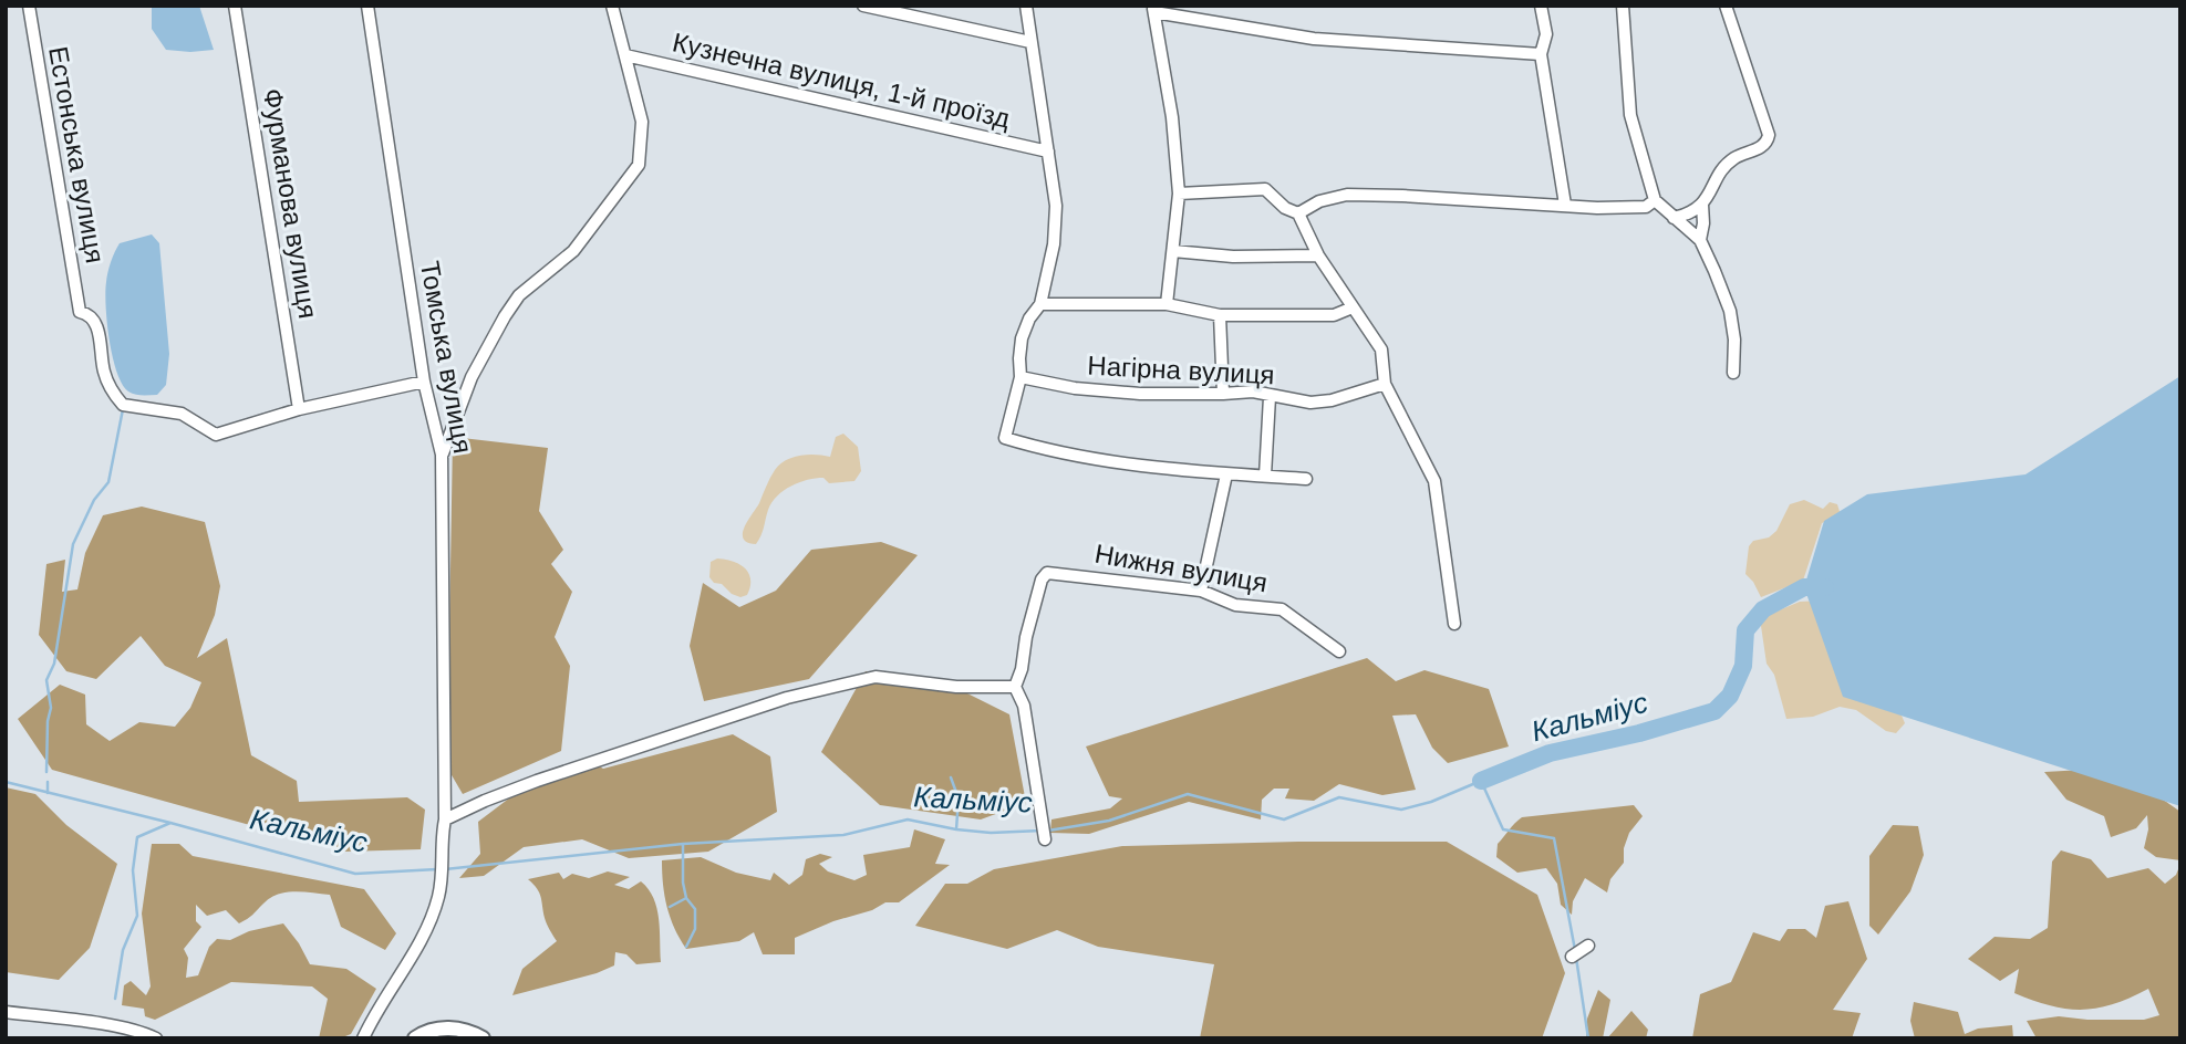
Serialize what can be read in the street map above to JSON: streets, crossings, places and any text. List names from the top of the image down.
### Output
{
  "streets": {
    "street": [
      "Кузнечна вулиця, 1-й проїзд",
      "Естонська вулиця",
      "Фурманова вулиця",
      "Томська вулиця",
      "Нагірна вулиця",
      "Нижня вулиця"
    ]
  },
  "crossings": [
    ["Естонська вулиця", "Фурманова вулиця"]
  ],
  "water": ["Кальміус"]
}
